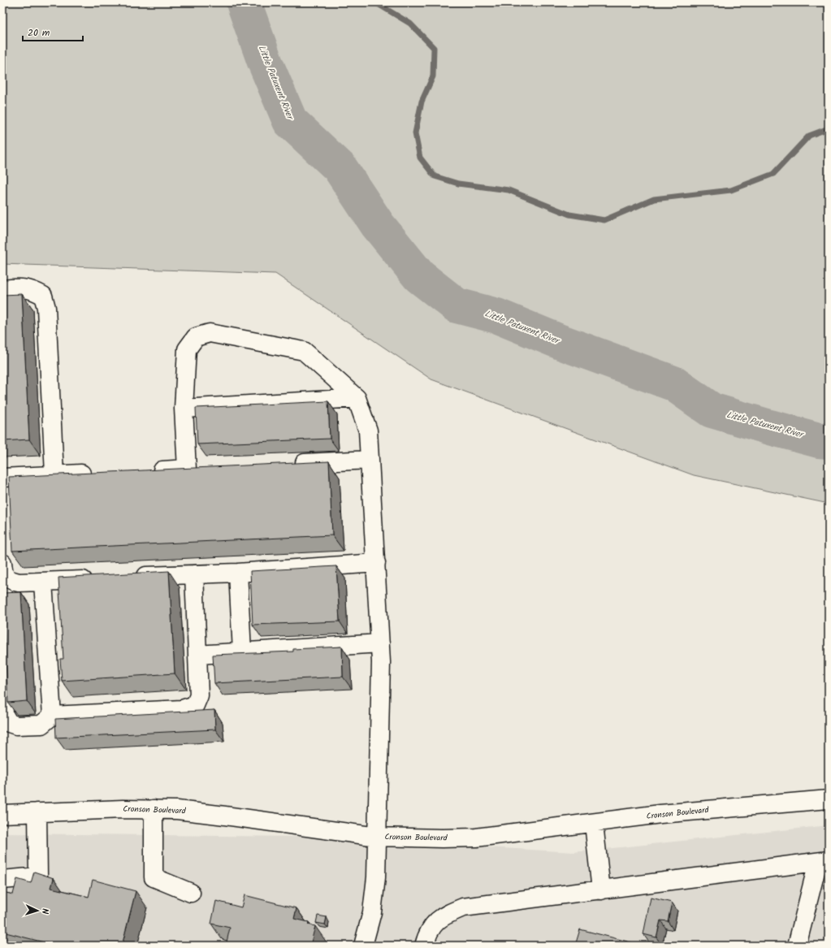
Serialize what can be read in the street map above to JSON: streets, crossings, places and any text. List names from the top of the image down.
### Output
{
  "streets": {
    "street": ["Cronson Boulevard"]
  },
  "water": ["Little Patuxent River"],
  "scale_bar": "20 m",
  "north": "right"
}
